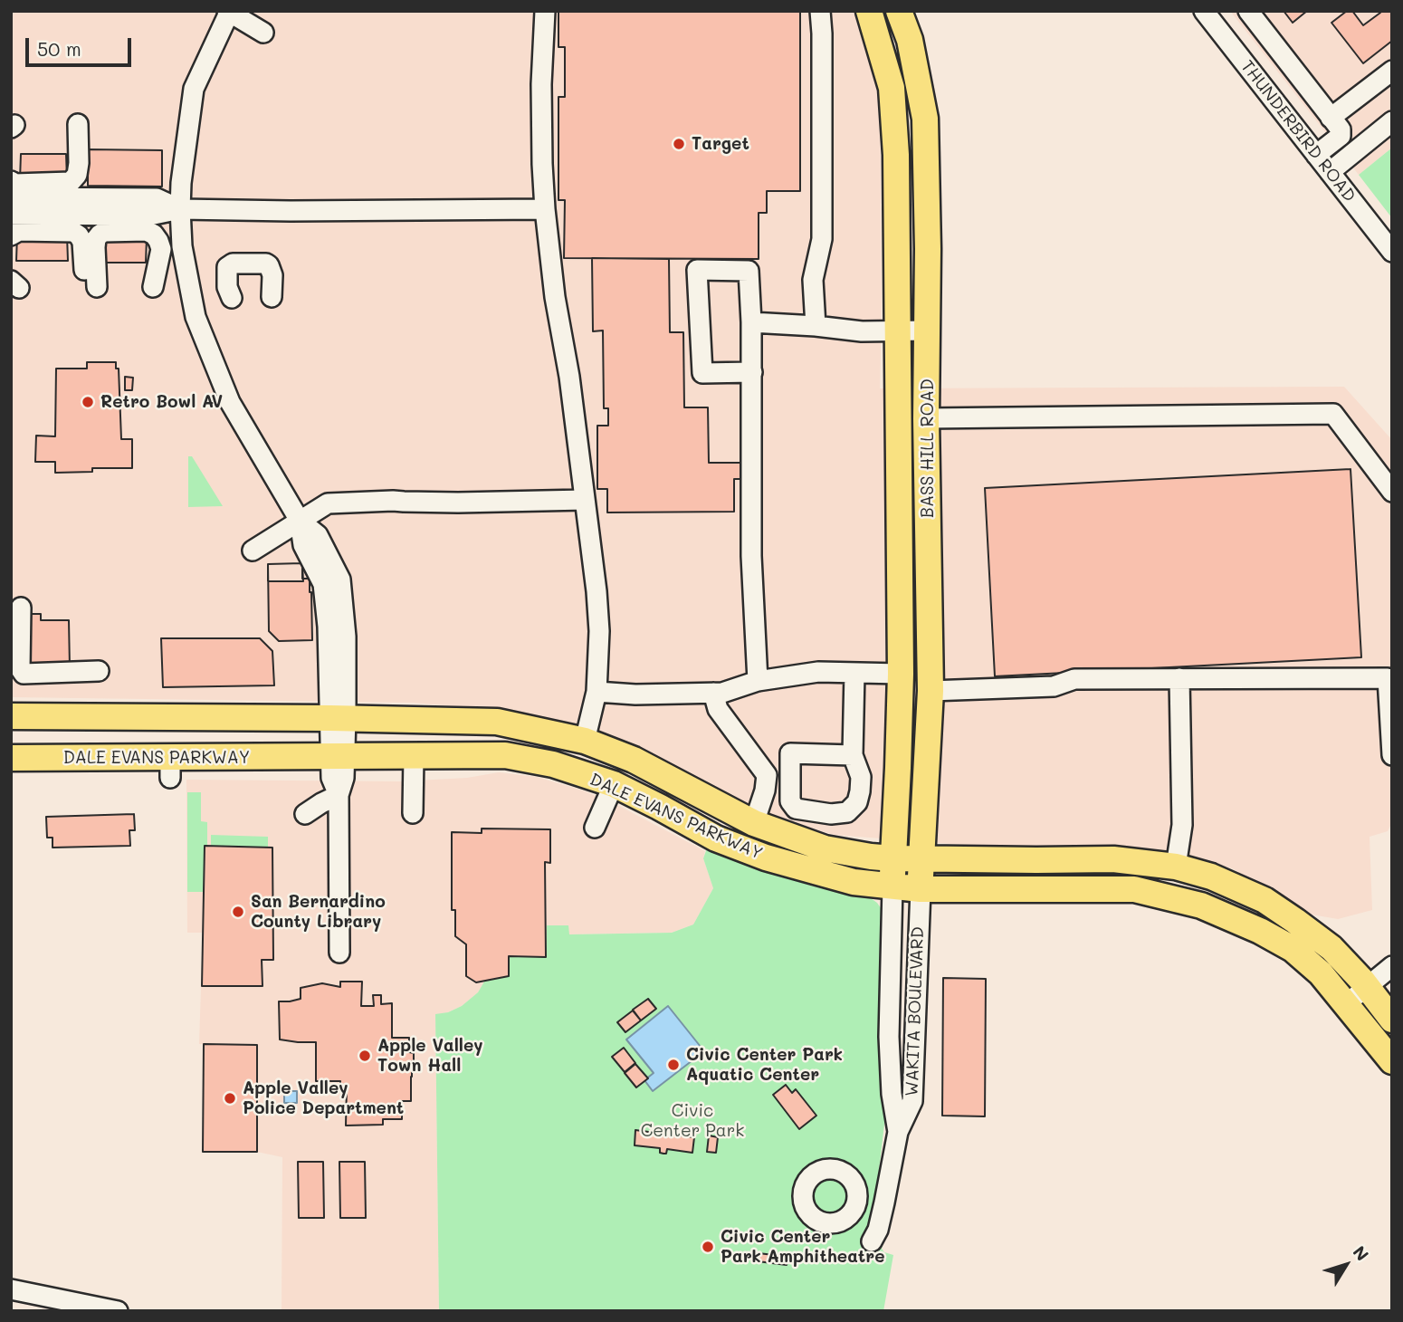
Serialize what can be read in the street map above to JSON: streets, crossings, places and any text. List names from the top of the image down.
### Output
{
  "streets": {
    "main road": ["BASS HILL ROAD", "DALE EVANS PARKWAY"],
    "street": ["THUNDERBIRD ROAD", "WAKITA BOULEVARD"]
  },
  "crossings": [
    ["BASS HILL ROAD", "DALE EVANS PARKWAY"],
    ["BASS HILL ROAD", "WAKITA BOULEVARD"],
    ["DALE EVANS PARKWAY", "WAKITA BOULEVARD"]
  ],
  "parks": ["Civic Center Park"],
  "places": [
    "Target",
    "Retro Bowl AV",
    "San Bernardino County Library",
    "Apple Valley Town Hall",
    "Civic Center Park Aquatic Center",
    "Apple Valley Police Department",
    "Civic Center Park Amphitheatre"
  ],
  "scale_bar": "50 m",
  "north": "top right"
}
